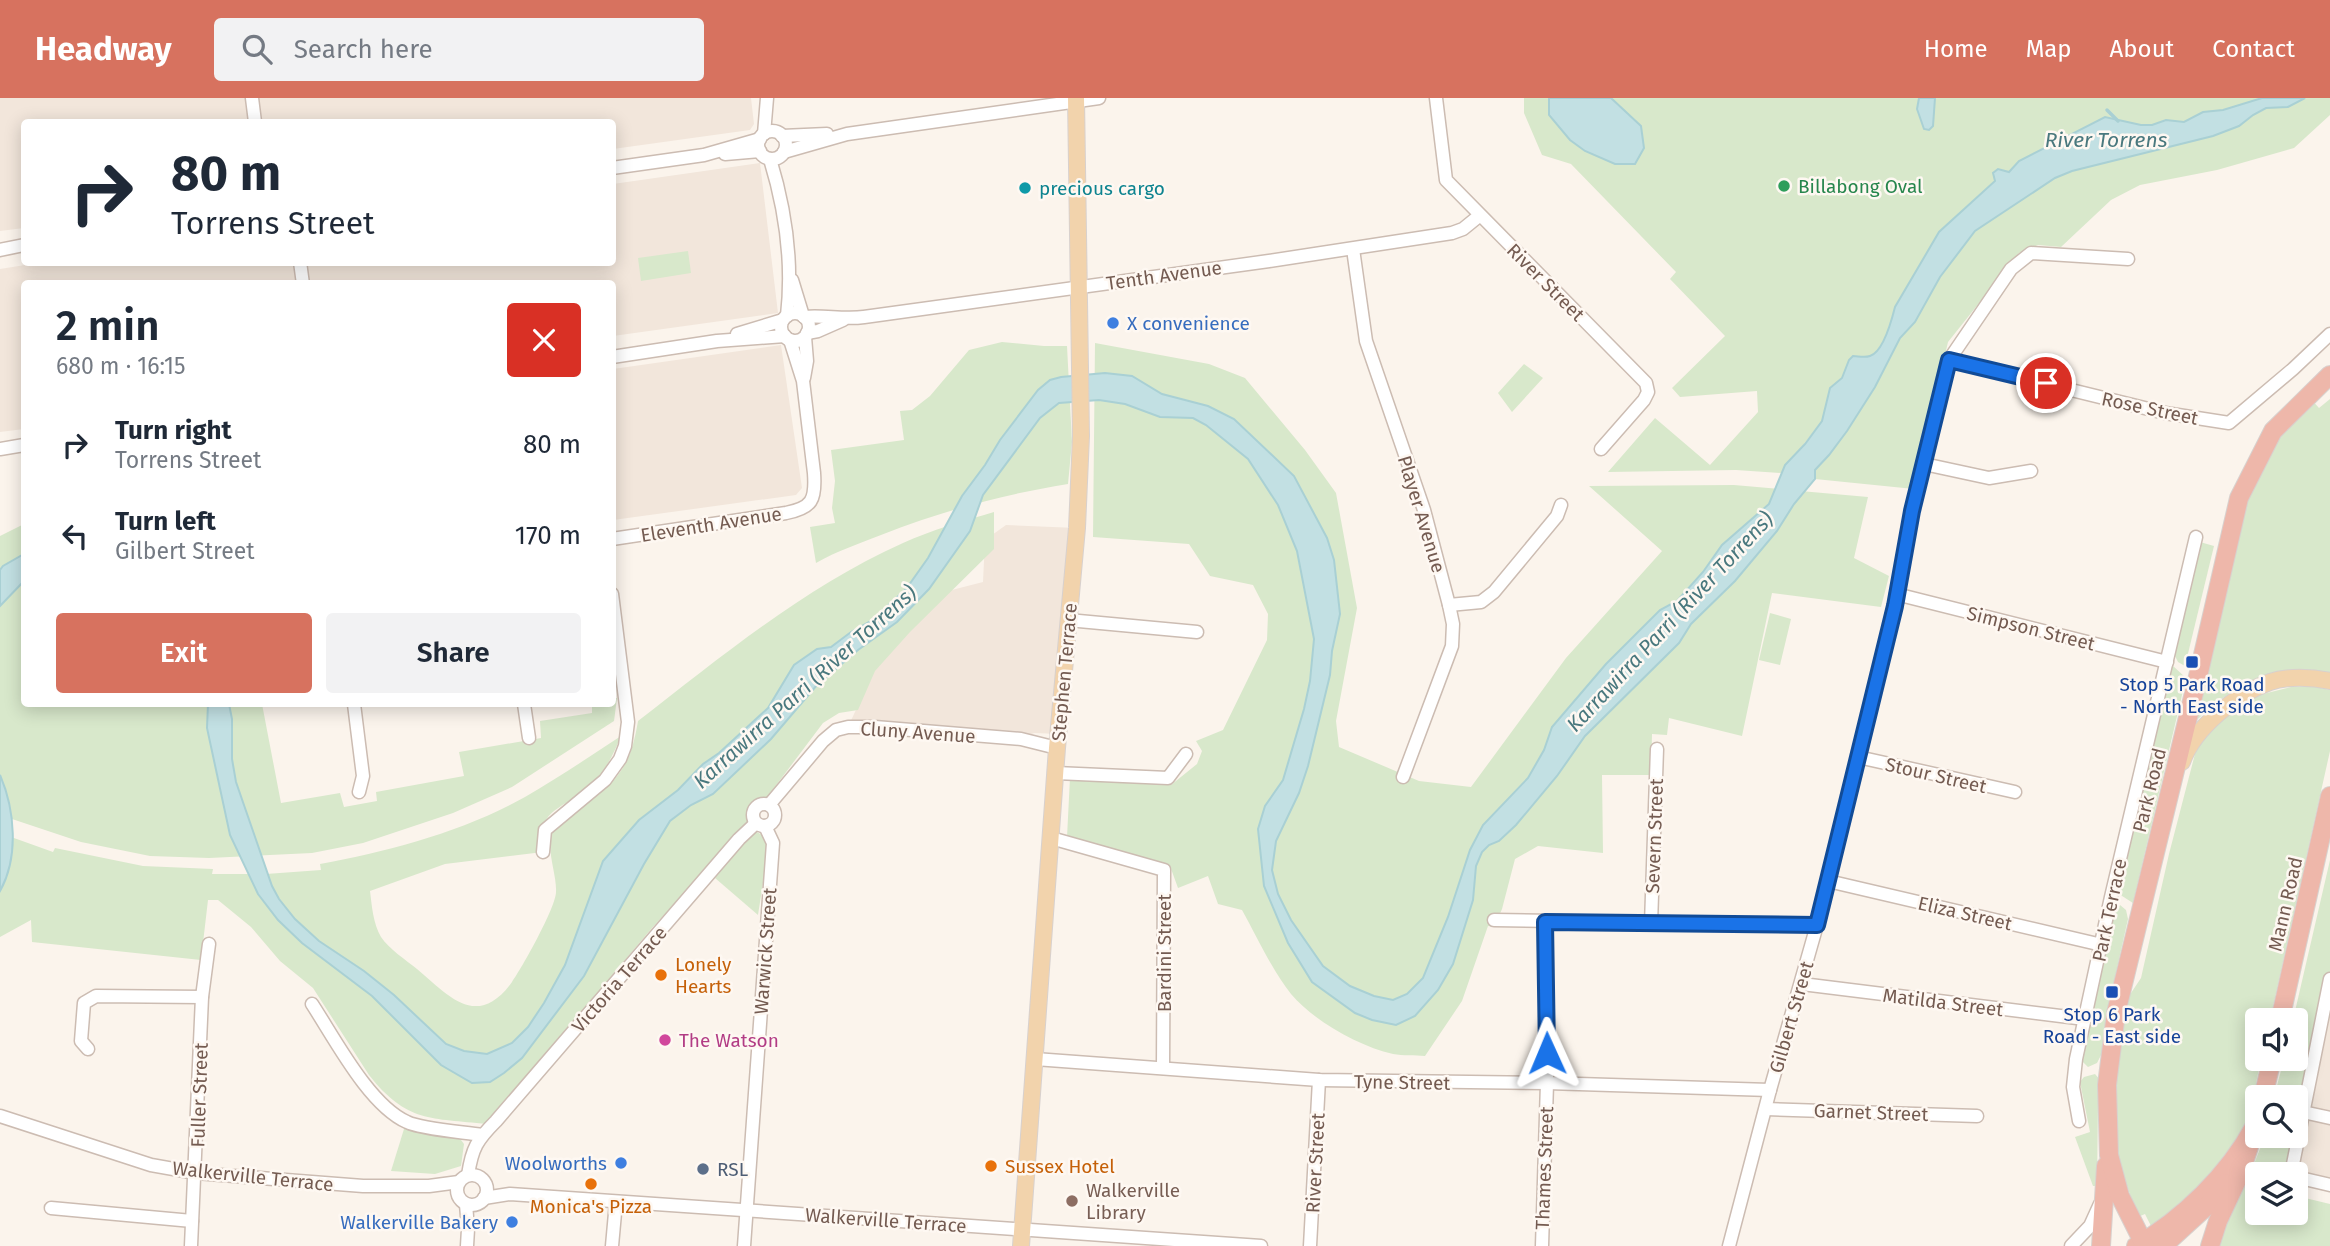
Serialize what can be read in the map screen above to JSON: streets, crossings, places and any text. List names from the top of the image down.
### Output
{
  "streets": {
    "highway": ["Park Road", "Mann Road"],
    "main road": ["Stephen Terrace"],
    "street": [
      "Tenth Avenue",
      "River Street",
      "Rose Street",
      "Player Avenue",
      "Eleventh Avenue",
      "Simpson Street",
      "Cluny Avenue",
      "Stour Street",
      "Severn Street",
      "Park Terrace",
      "Eliza Street",
      "Warwick Street",
      "Bardini Street",
      "Victoria Terrace",
      "Matilda Street",
      "Gilbert Street",
      "Tyne Street",
      "Fuller Street",
      "Garnet Street",
      "Thames Street",
      "Walkerville Terrace"
    ]
  },
  "crossings": [
    ["Tenth Avenue", "River Street"],
    ["Tenth Avenue", "Player Avenue"],
    ["Tenth Avenue", "Stephen Terrace"],
    ["River Street", "Tyne Street"],
    ["Rose Street", "Gilbert Street"],
    ["Simpson Street", "Park Terrace"],
    ["Simpson Street", "Gilbert Street"],
    ["Stephen Terrace", "Cluny Avenue"],
    ["Stephen Terrace", "Bardini Street"],
    ["Stephen Terrace", "Tyne Street"],
    ["Stephen Terrace", "Walkerville Terrace"],
    ["Cluny Avenue", "Victoria Terrace"],
    ["Stour Street", "Gilbert Street"],
    ["Park Terrace", "Eliza Street"],
    ["Park Terrace", "Matilda Street"],
    ["Eliza Street", "Gilbert Street"],
    ["Warwick Street", "Victoria Terrace"],
    ["Warwick Street", "Walkerville Terrace"],
    ["Bardini Street", "Tyne Street"],
    ["Victoria Terrace", "Walkerville Terrace"],
    ["Matilda Street", "Gilbert Street"],
    ["Gilbert Street", "Tyne Street"],
    ["Gilbert Street", "Garnet Street"],
    ["Tyne Street", "Thames Street"],
    ["Fuller Street", "Walkerville Terrace"]
  ],
  "water": ["River Torrens", "Karrawirra Parri (River Torrens)"],
  "places": {
    "other": [
      "Billabong Oval",
      "precious cargo",
      "X convenience",
      "Lonely Hearts",
      "The Watson",
      "Woolworths",
      "Sussex Hotel",
      "RSL",
      "Monica's Pizza",
      "Walkerville Library",
      "Walkerville Bakery"
    ],
    "transit": ["Stop 5 Park Road - North East side", "Stop 6 Park Road - East side"]
  },
  "page": {
    "header": "Headway",
    "search": "Search here",
    "nav": [
      "Home",
      "Map",
      "About",
      "Contact"
    ],
    "turn": ["80 m", "Torrens Street"],
    "heading": ["2 min", "680 m · 16:15"],
    "list": [
      {
        "name": "Turn right",
        "note": "Torrens Street",
        "value": "80 m"
      },
      {
        "name": "Turn left",
        "note": "Gilbert Street",
        "value": "170 m"
      }
    ],
    "buttons": ["Exit", "Share"]
  }
}
